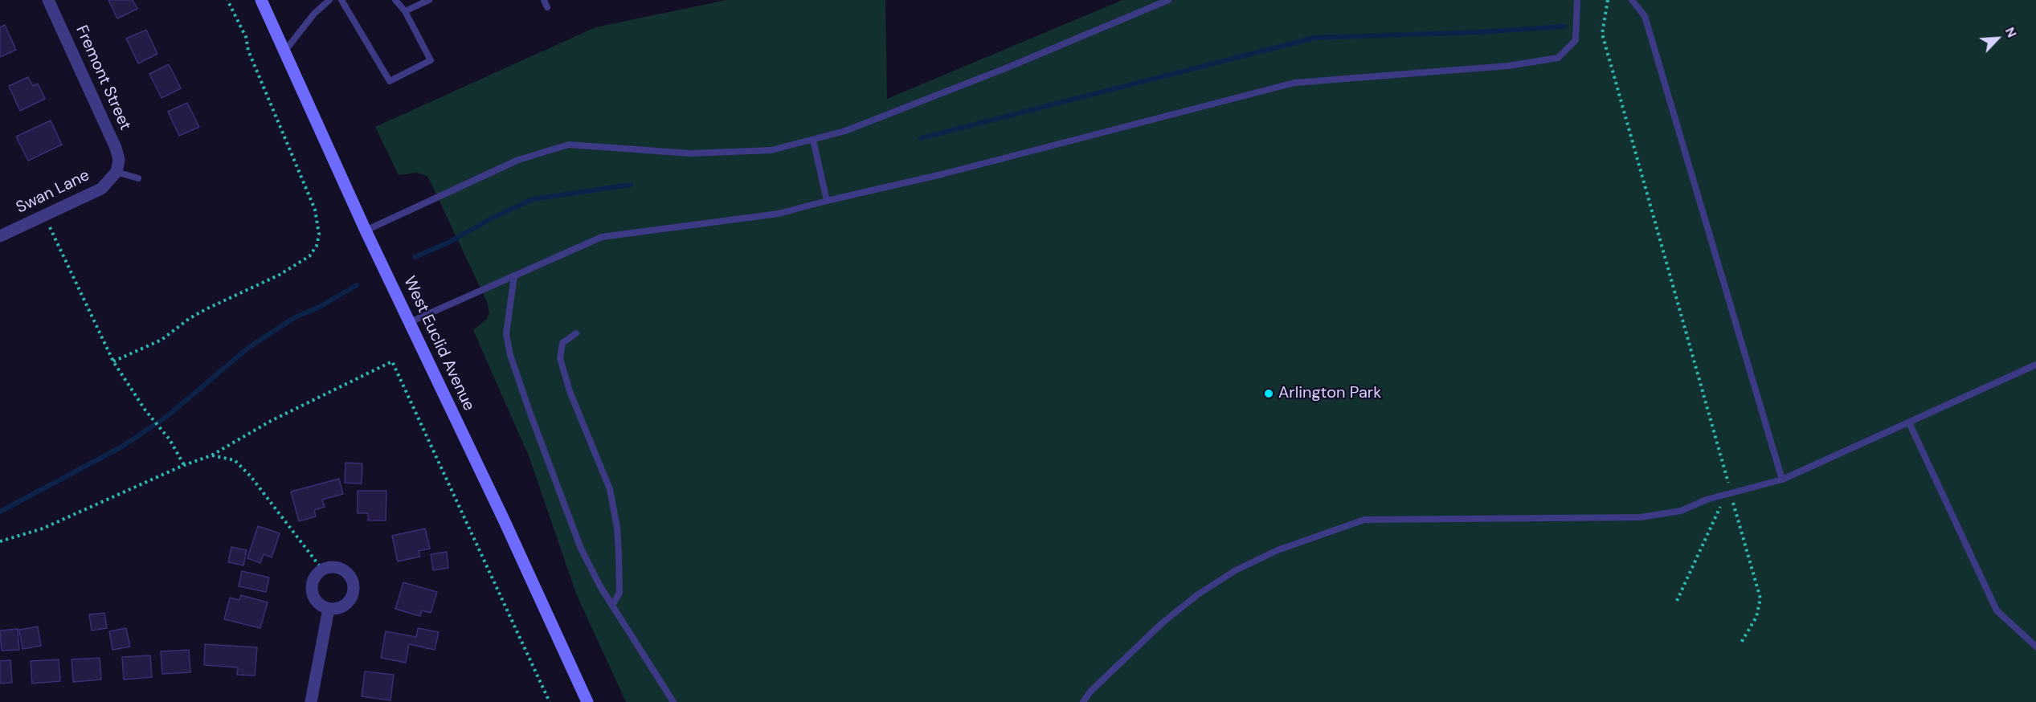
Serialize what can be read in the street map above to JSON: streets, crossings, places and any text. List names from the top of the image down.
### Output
{
  "streets": {
    "main road": ["West Euclid Avenue"],
    "street": ["Fremont Street", "Swan Lane"]
  },
  "crossings": [
    ["Fremont Street", "Swan Lane"]
  ],
  "places": ["Arlington Park"],
  "north": "top right"
}
